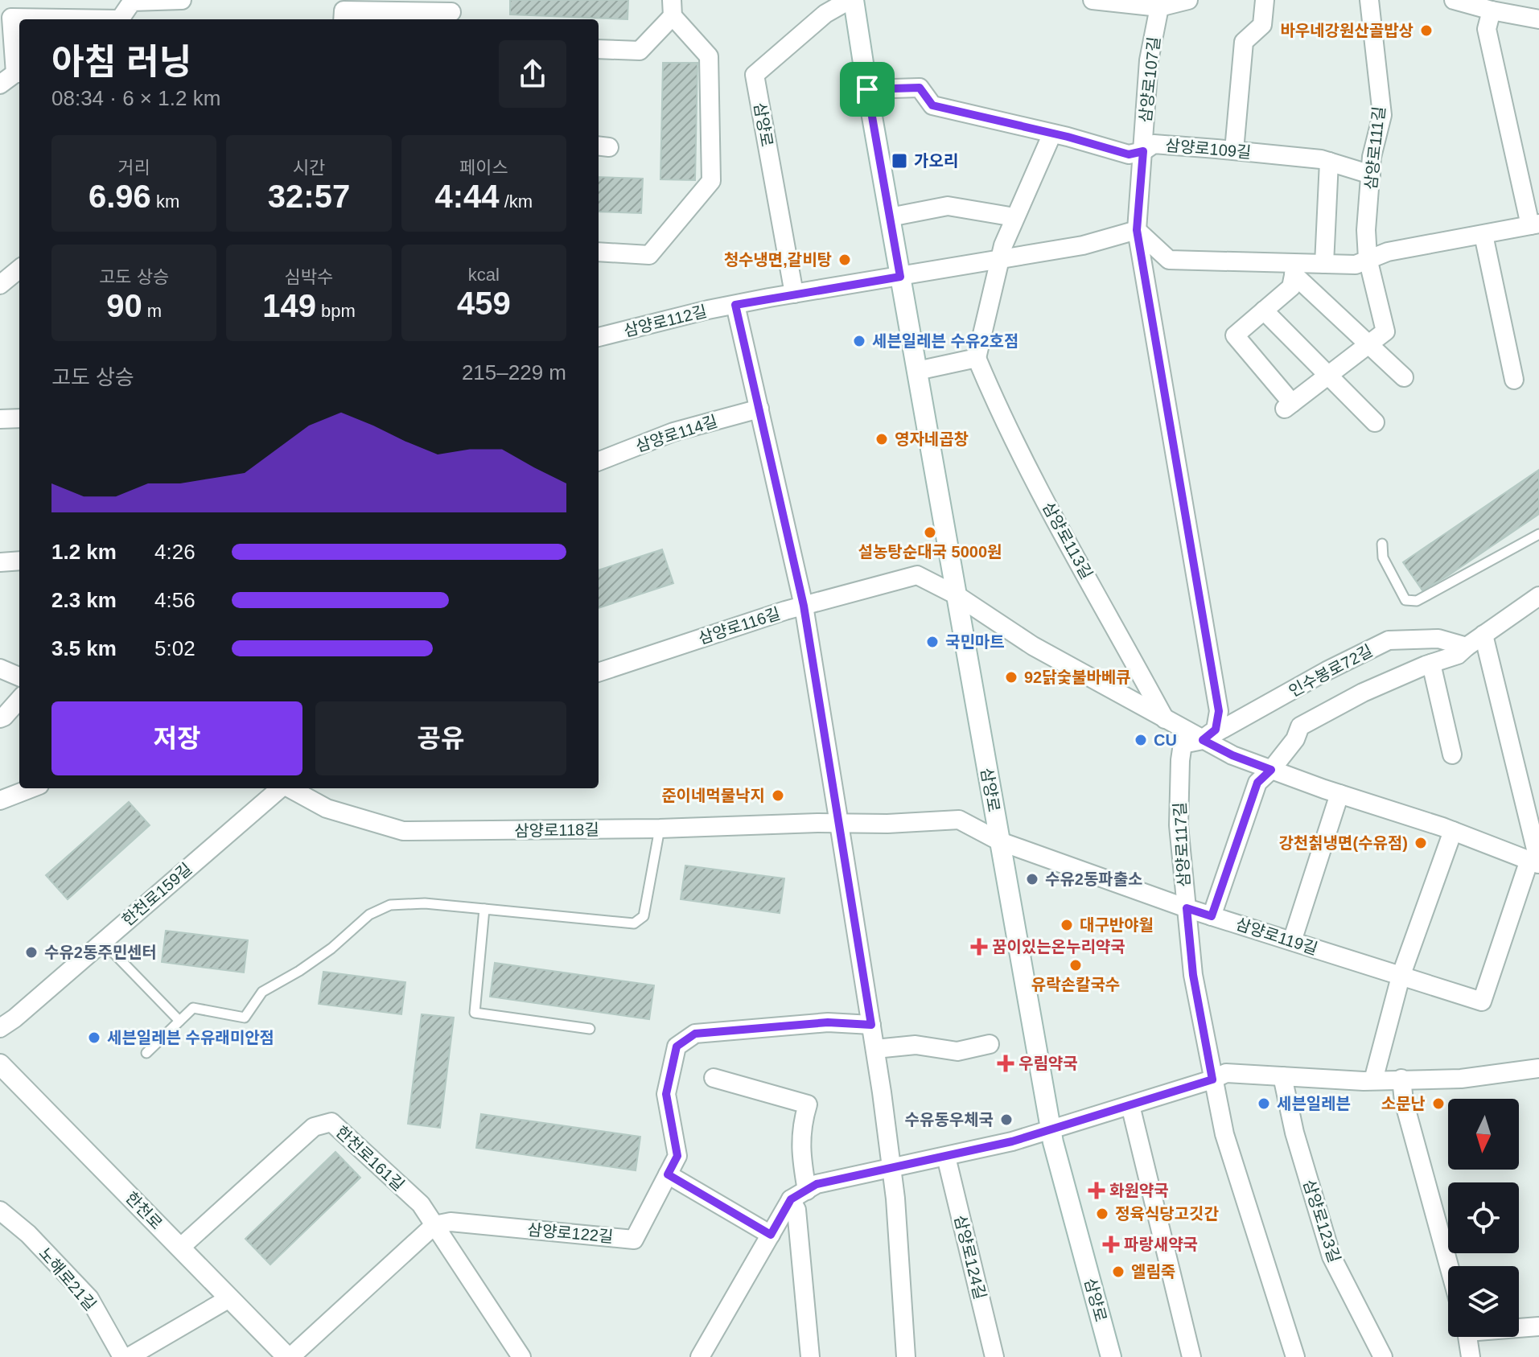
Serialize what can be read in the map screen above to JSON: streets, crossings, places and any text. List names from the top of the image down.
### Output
{
  "streets": {
    "main road": ["삼양로", "한천로"],
    "street": [
      "삼양로107길",
      "삼양로111길",
      "삼양로109길",
      "삼양로112길",
      "삼양로114길",
      "삼양로113길",
      "삼양로116길",
      "인수봉로72길",
      "삼양로118길",
      "삼양로117길",
      "한천로159길",
      "삼양로119길",
      "한천로161길",
      "삼양로123길",
      "삼양로122길",
      "삼양로124길",
      "노해로21길"
    ]
  },
  "crossings": [
    ["삼양로107길", "삼양로109길"],
    ["삼양로", "삼양로109길"],
    ["삼양로", "삼양로112길"],
    ["삼양로", "삼양로116길"],
    ["삼양로", "삼양로118길"],
    ["삼양로", "삼양로119길"],
    ["삼양로111길", "삼양로109길"],
    ["인수봉로72길", "삼양로117길"],
    ["삼양로118길", "삼양로119길"],
    ["삼양로117길", "삼양로119길"],
    ["한천로161길", "한천로"],
    ["한천로161길", "삼양로122길"],
    ["한천로", "삼양로122길"]
  ],
  "places": {
    "other": [
      "바우네강원산골밥상",
      "청수냉면,갈비탕",
      "세븐일레븐 수유2호점",
      "영자네곱창",
      "설농탕순대국 5000원",
      "국민마트",
      "92닭숯불바베큐",
      "CU",
      "준이네먹물낙지",
      "강천칡냉면(수유점)",
      "수유2동파출소",
      "대구반야월",
      "수유2동주민센터",
      "유락손칼국수",
      "세븐일레븐 수유래미안점",
      "세븐일레븐",
      "소문난",
      "수유동우체국",
      "정육식당고깃간",
      "엘림죽"
    ],
    "transit": ["가오리"],
    "health": [
      "꿈이있는온누리약국",
      "우림약국",
      "화원약국",
      "파랑새약국"
    ]
  },
  "north": "bottom",
  "page": {
    "heading": ["아침 러닝", "08:34 · 6 × 1.2 km"],
    "stats": [
      ["거리", "6.96 km"],
      ["시간", "32:57"],
      ["페이스", "4:44 /km"],
      ["고도 상승", "90 m"],
      ["심박수", "149 bpm"],
      ["kcal", "459"]
    ],
    "chart": ["고도 상승", "215–229 m"],
    "list": [
      {
        "name": "1.2 km",
        "note": "4:26"
      },
      {
        "name": "2.3 km",
        "note": "4:56"
      },
      {
        "name": "3.5 km",
        "note": "5:02"
      }
    ],
    "buttons": ["저장", "공유"]
  }
}
